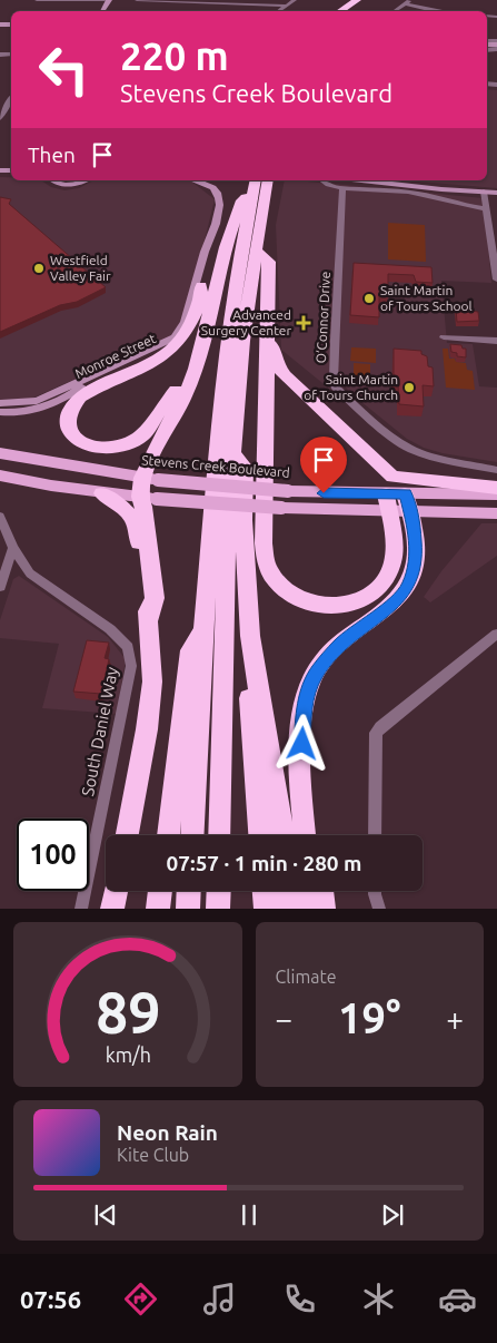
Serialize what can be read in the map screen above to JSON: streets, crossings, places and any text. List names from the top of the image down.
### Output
{
  "streets": {
    "main road": ["Monroe Street", "Stevens Creek Boulevard"],
    "street": ["O’Connor Drive", "South Daniel Way"]
  },
  "places": {
    "other": ["Westfield Valley Fair", "Saint Martin of Tours School", "Saint Martin of Tours Church"],
    "health": ["Advanced Surgery Center"]
  },
  "page": {
    "turn": ["220 m", "Stevens Creek Boulevard"],
    "then": "Then",
    "limit": "100",
    "trip": "07:57 · 1 min · 280 m",
    "tile": "Climate",
    "heat": ["−", "19°", "+"],
    "song": ["Neon Rain", "Kite Club"],
    "tabs": "07:56",
    "gauge": ["89", "km/h"]
  }
}
